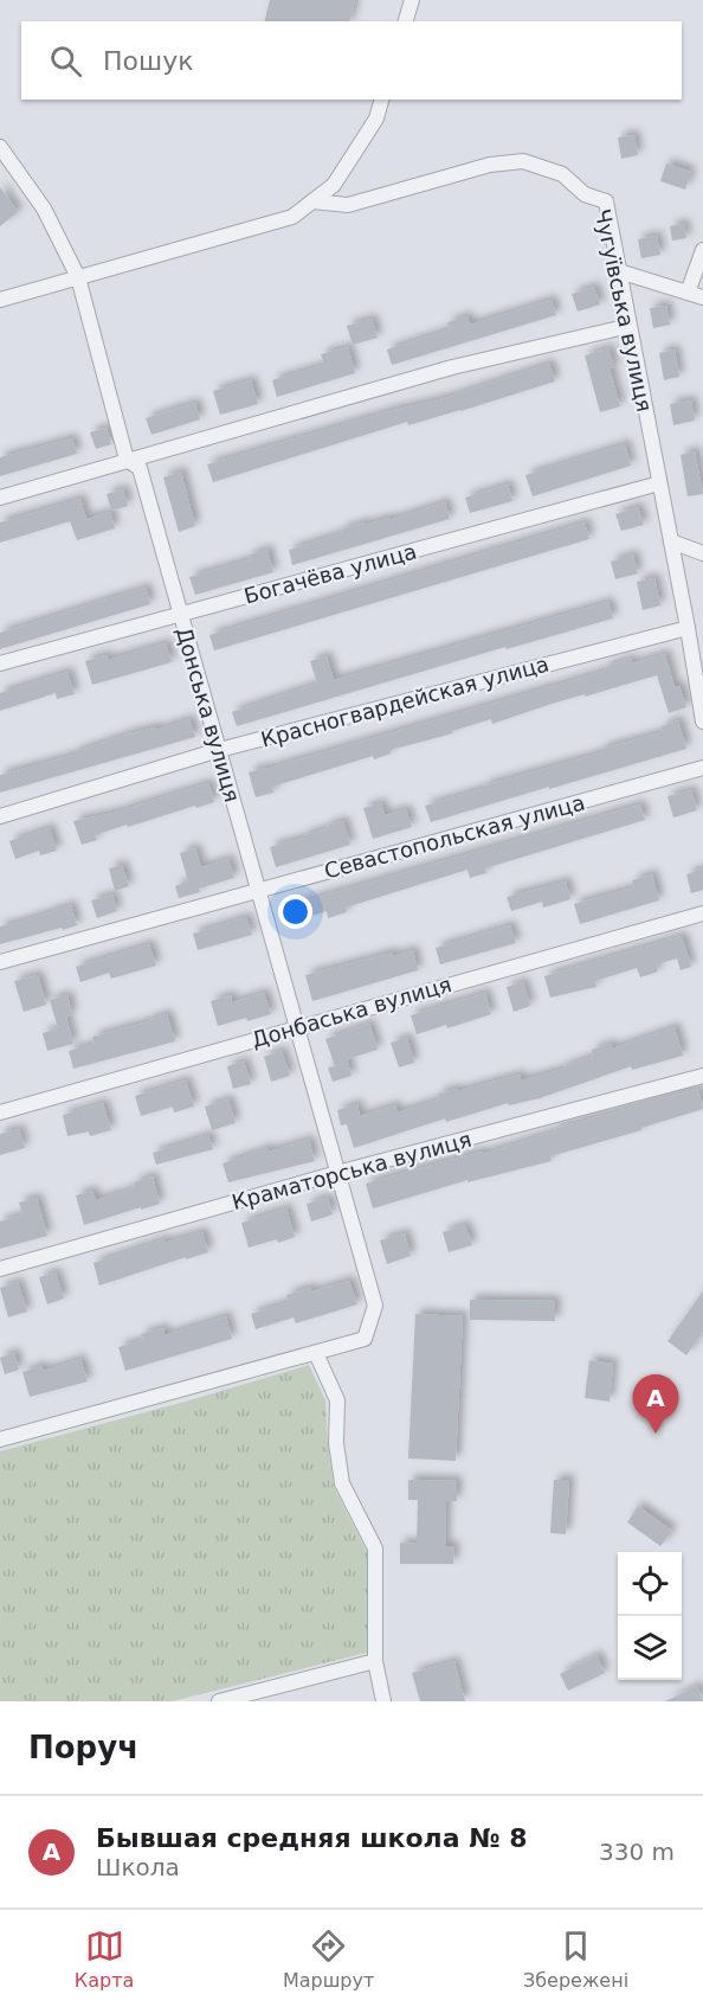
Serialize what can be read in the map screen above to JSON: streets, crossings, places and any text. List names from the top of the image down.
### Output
{
  "streets": {
    "street": [
      "Чугуївська вулиця",
      "Богачёва улица",
      "Красногвардейская улица",
      "Донська вулиця",
      "Севастопольская улица",
      "Донбаська вулиця",
      "Краматорська вулиця"
    ]
  },
  "crossings": [
    ["Чугуївська вулиця", "Богачёва улица"],
    ["Чугуївська вулиця", "Красногвардейская улица"],
    ["Богачёва улица", "Донська вулиця"],
    ["Красногвардейская улица", "Донська вулиця"],
    ["Донська вулиця", "Севастопольская улица"],
    ["Донська вулиця", "Донбаська вулиця"],
    ["Донська вулиця", "Краматорська вулиця"]
  ],
  "page": {
    "search": "Пошук",
    "pins": "A",
    "heading": "Поруч",
    "list": [
      {
        "mark": "A",
        "name": "Бывшая средняя школа № 8",
        "note": "Школа",
        "value": "330 m"
      }
    ],
    "nav": ["Карта", "Маршрут", "Збережені"]
  }
}
